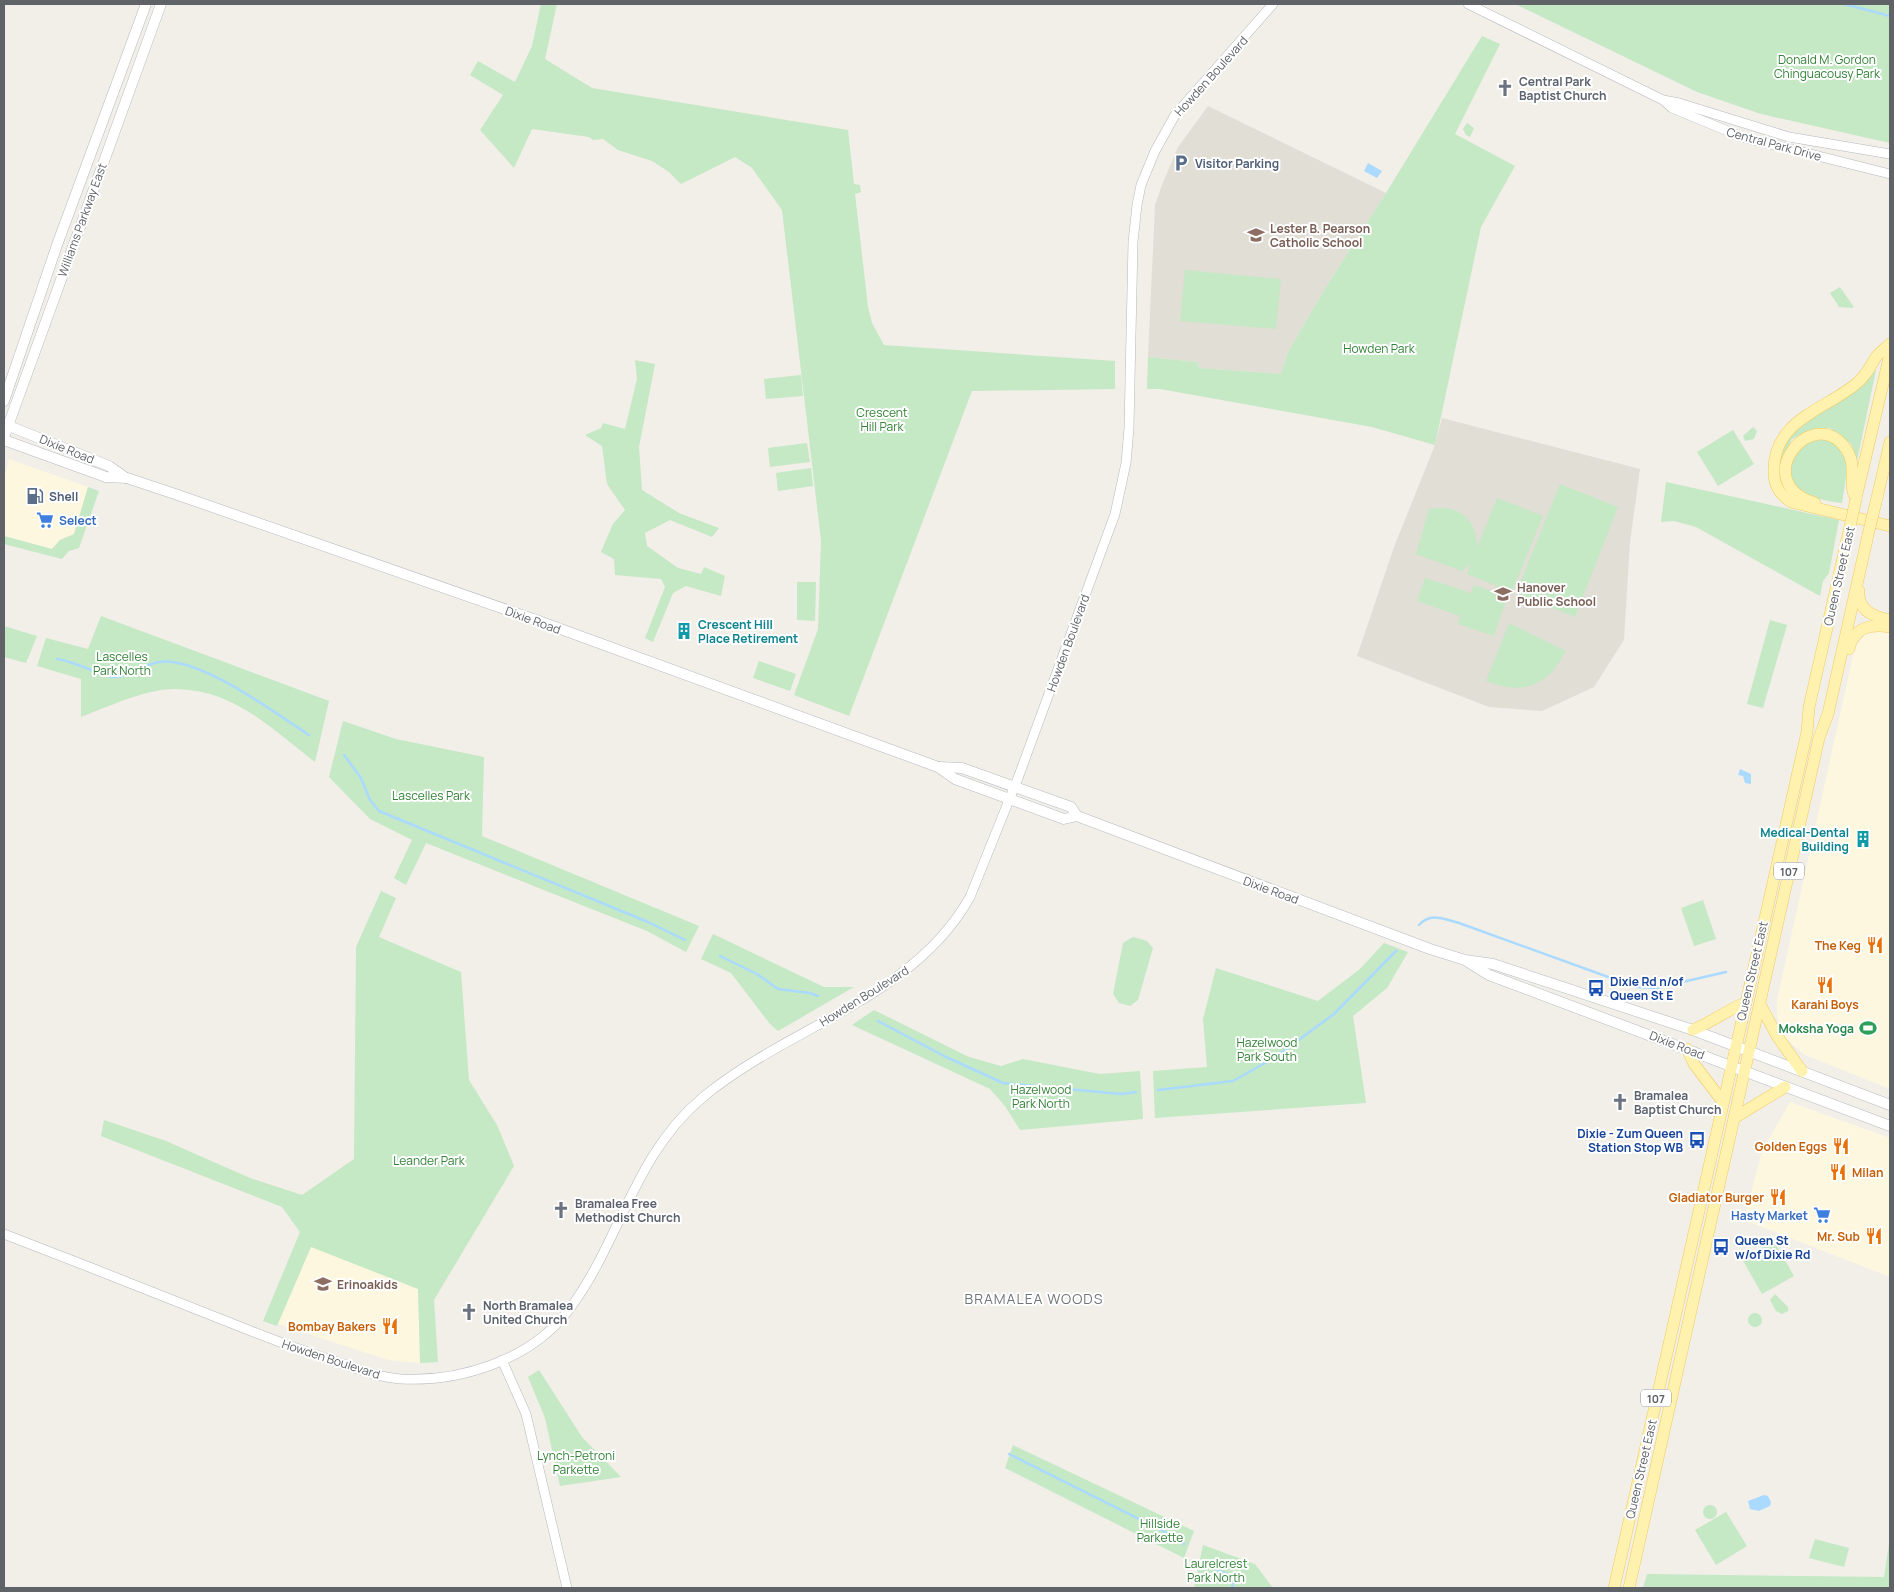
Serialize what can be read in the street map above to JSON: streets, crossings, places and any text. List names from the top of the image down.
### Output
{
  "streets": {
    "main road": [
      "Williams Parkway East",
      "Dixie Road",
      "Queen Street East",
      "107"
    ],
    "street": ["Howden Boulevard", "Central Park Drive"]
  },
  "crossings": [
    ["Howden Boulevard", "Dixie Road"],
    ["Williams Parkway East", "Dixie Road"],
    ["Dixie Road", "Queen Street East"]
  ],
  "districts": ["BRAMALEA WOODS"],
  "parks": [
    "Donald M. Gordon Chinguacousy Park",
    "Howden Park",
    "Crescent Hill Park",
    "Lascelles Park North",
    "Lascelles Park",
    "Hazelwood Park South",
    "Hazelwood Park North",
    "Leander Park",
    "Lynch-Petroni Parkette",
    "Hillside Parkette",
    "Laurelcrest Park North"
  ],
  "places": {
    "church": [
      "Central Park Baptist Church",
      "Bramalea Baptist Church",
      "Bramalea Free Methodist Church",
      "North Bramalea United Church"
    ],
    "parking": ["Visitor Parking"],
    "school or university": ["Lester B. Pearson Catholic School", "Hanover Public School", "Erinoakids"],
    "fuel station": ["Shell"],
    "supermarket": ["Select", "Hasty Market"],
    "building": ["Crescent Hill Place Retirement", "Medical-Dental Building"],
    "restaurant": [
      "The Keg",
      "Karahi Boys",
      "Golden Eggs",
      "Milan",
      "Gladiator Burger",
      "Mr. Sub",
      "Bombay Bakers"
    ],
    "bus stop": ["Dixie Rd n/of Queen St E", "Dixie - Zum Queen Station Stop WB", "Queen St w/of Dixie Rd"],
    "sports": ["Moksha Yoga"]
  }
}
